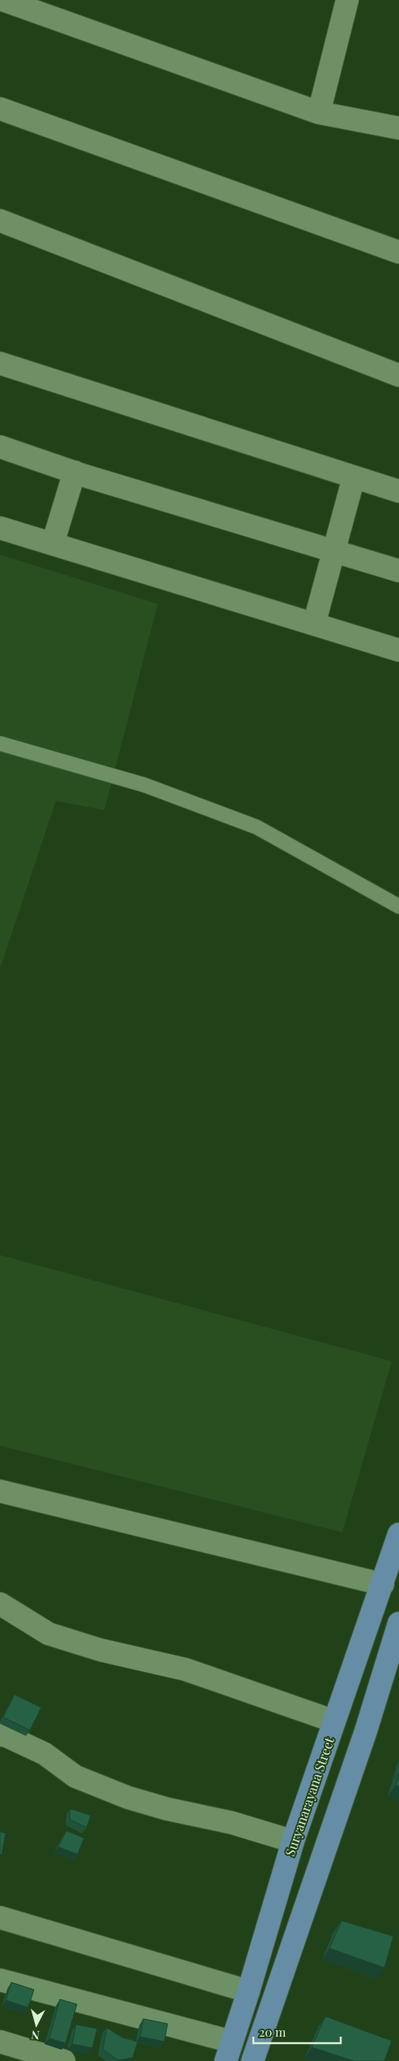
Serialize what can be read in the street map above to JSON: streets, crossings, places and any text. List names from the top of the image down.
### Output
{
  "streets": {
    "main road": ["Suryanarayana Street"]
  },
  "scale_bar": "20 m",
  "north": "bottom"
}
